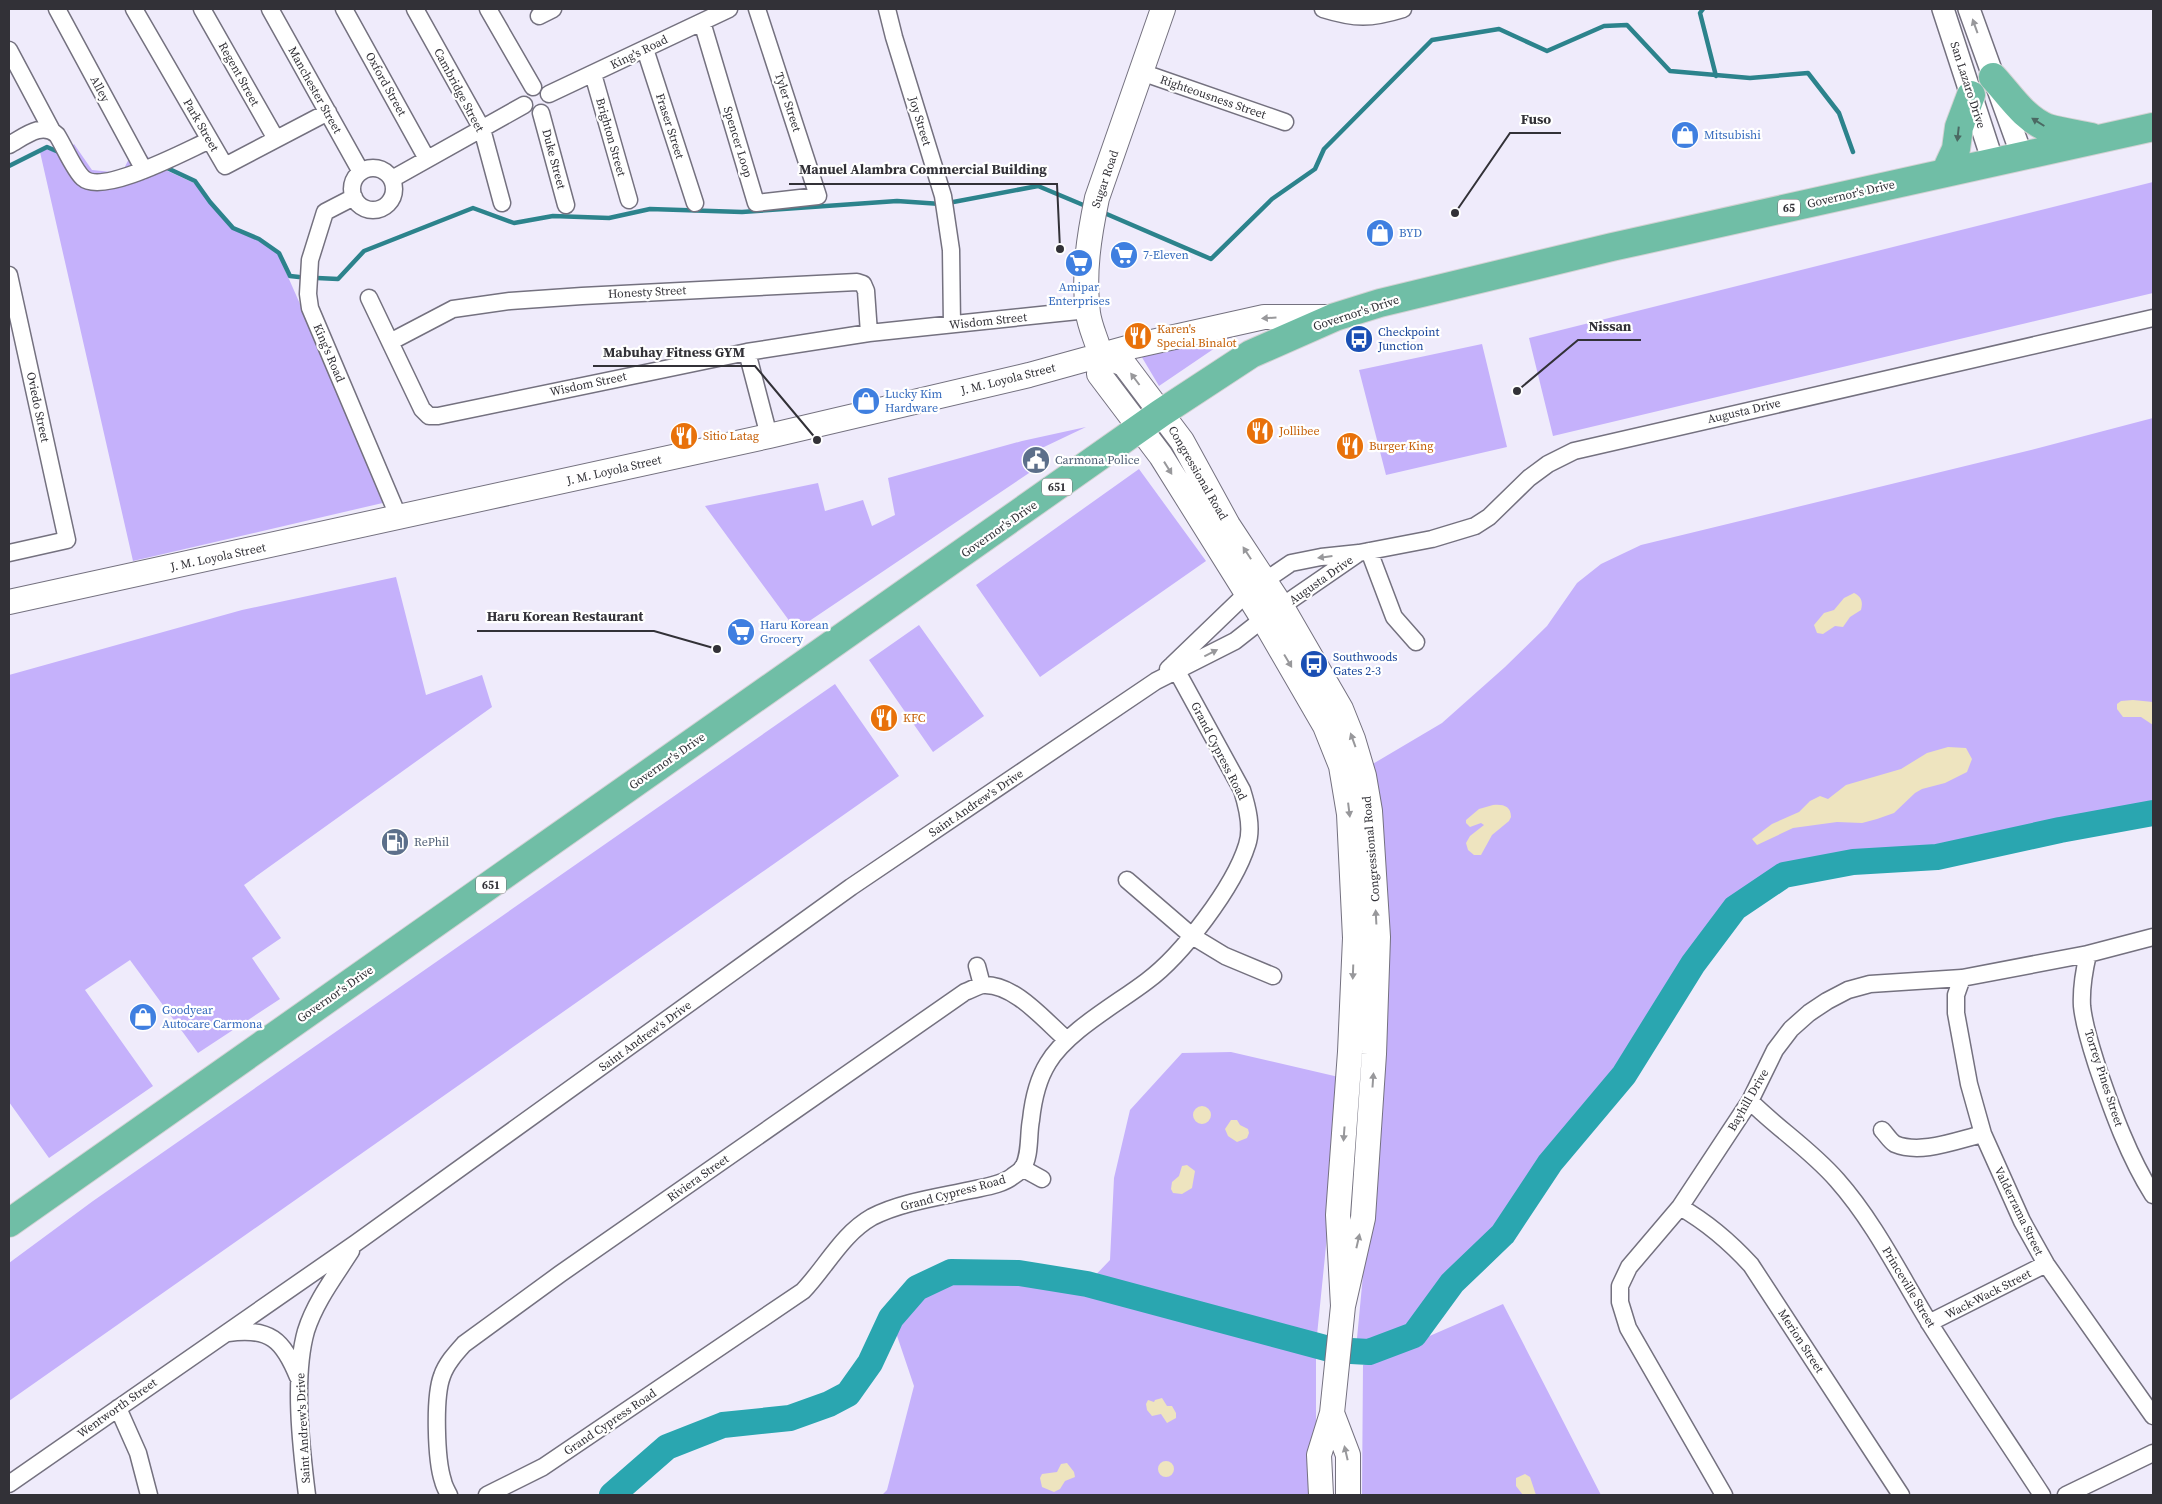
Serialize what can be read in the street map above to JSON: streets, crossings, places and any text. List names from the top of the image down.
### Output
{
  "streets": {
    "highway": ["Governor's Drive", "65", "651"],
    "main road": ["Sugar Road", "J. M. Loyola Street", "Congressional Road"],
    "street": [
      "King's Road",
      "Regent Street",
      "Oxford Street",
      "San Lazaro Drive",
      "Alley",
      "Manchester Street",
      "Cambridge Street",
      "Righteousness Street",
      "Tyler Street",
      "Joy Street",
      "Park Street",
      "Fraser Street",
      "Brighton Street",
      "Spencer Loop",
      "Duke Street",
      "Honesty Street",
      "Wisdom Street",
      "Oviedo Street",
      "Augusta Drive",
      "Grand Cypress Road",
      "Saint Andrew's Drive",
      "Torrey Pines Street",
      "Bayhill Drive",
      "Riviera Street",
      "Valderrama Street",
      "Princeville Street",
      "Wack-Wack Street",
      "Merion Street",
      "Wentworth Street"
    ]
  },
  "crossings": [
    ["King's Road", "Manchester Street"],
    ["King's Road", "Fraser Street"],
    ["King's Road", "Brighton Street"],
    ["King's Road", "Spencer Loop"],
    ["King's Road", "Duke Street"],
    ["King's Road", "J. M. Loyola Street"],
    ["Regent Street", "Park Street"],
    ["San Lazaro Drive", "Governor's Drive"],
    ["Manchester Street", "Park Street"],
    ["Righteousness Street", "Sugar Road"],
    ["Tyler Street", "Spencer Loop"],
    ["Joy Street", "Wisdom Street"],
    ["Sugar Road", "Governor's Drive"],
    ["Sugar Road", "Wisdom Street"],
    ["Sugar Road", "J. M. Loyola Street"],
    ["Sugar Road", "Congressional Road"],
    ["Governor's Drive", "J. M. Loyola Street"],
    ["Governor's Drive", "Congressional Road"],
    ["Honesty Street", "Wisdom Street"],
    ["Augusta Drive", "Congressional Road"],
    ["Augusta Drive", "Saint Andrew's Drive"],
    ["Congressional Road", "Saint Andrew's Drive"],
    ["Grand Cypress Road", "Saint Andrew's Drive"],
    ["Saint Andrew's Drive", "Wentworth Street"],
    ["Torrey Pines Street", "Bayhill Drive"],
    ["Bayhill Drive", "Valderrama Street"],
    ["Bayhill Drive", "Princeville Street"],
    ["Bayhill Drive", "Merion Street"],
    ["Valderrama Street", "Wack-Wack Street"],
    ["Princeville Street", "Wack-Wack Street"]
  ],
  "places": {
    "shop": [
      "Mitsubishi",
      "BYD",
      "Lucky Kim Hardware",
      "Goodyear Autocare Carmona"
    ],
    "other": [
      "Fuso",
      "Manuel Alambra Commercial Building",
      "Nissan",
      "Mabuhay Fitness GYM",
      "Haru Korean Restaurant"
    ],
    "supermarket": ["7-Eleven", "Amipar Enterprises", "Haru Korean Grocery"],
    "restaurant": [
      "Karen's Special Binalot",
      "Jollibee",
      "Sitio Latag",
      "Burger King",
      "KFC"
    ],
    "bus stop": ["Checkpoint Junction", "Southwoods Gates 2-3"],
    "public building": ["Carmona Police"],
    "fuel station": ["RePhil"]
  }
}
